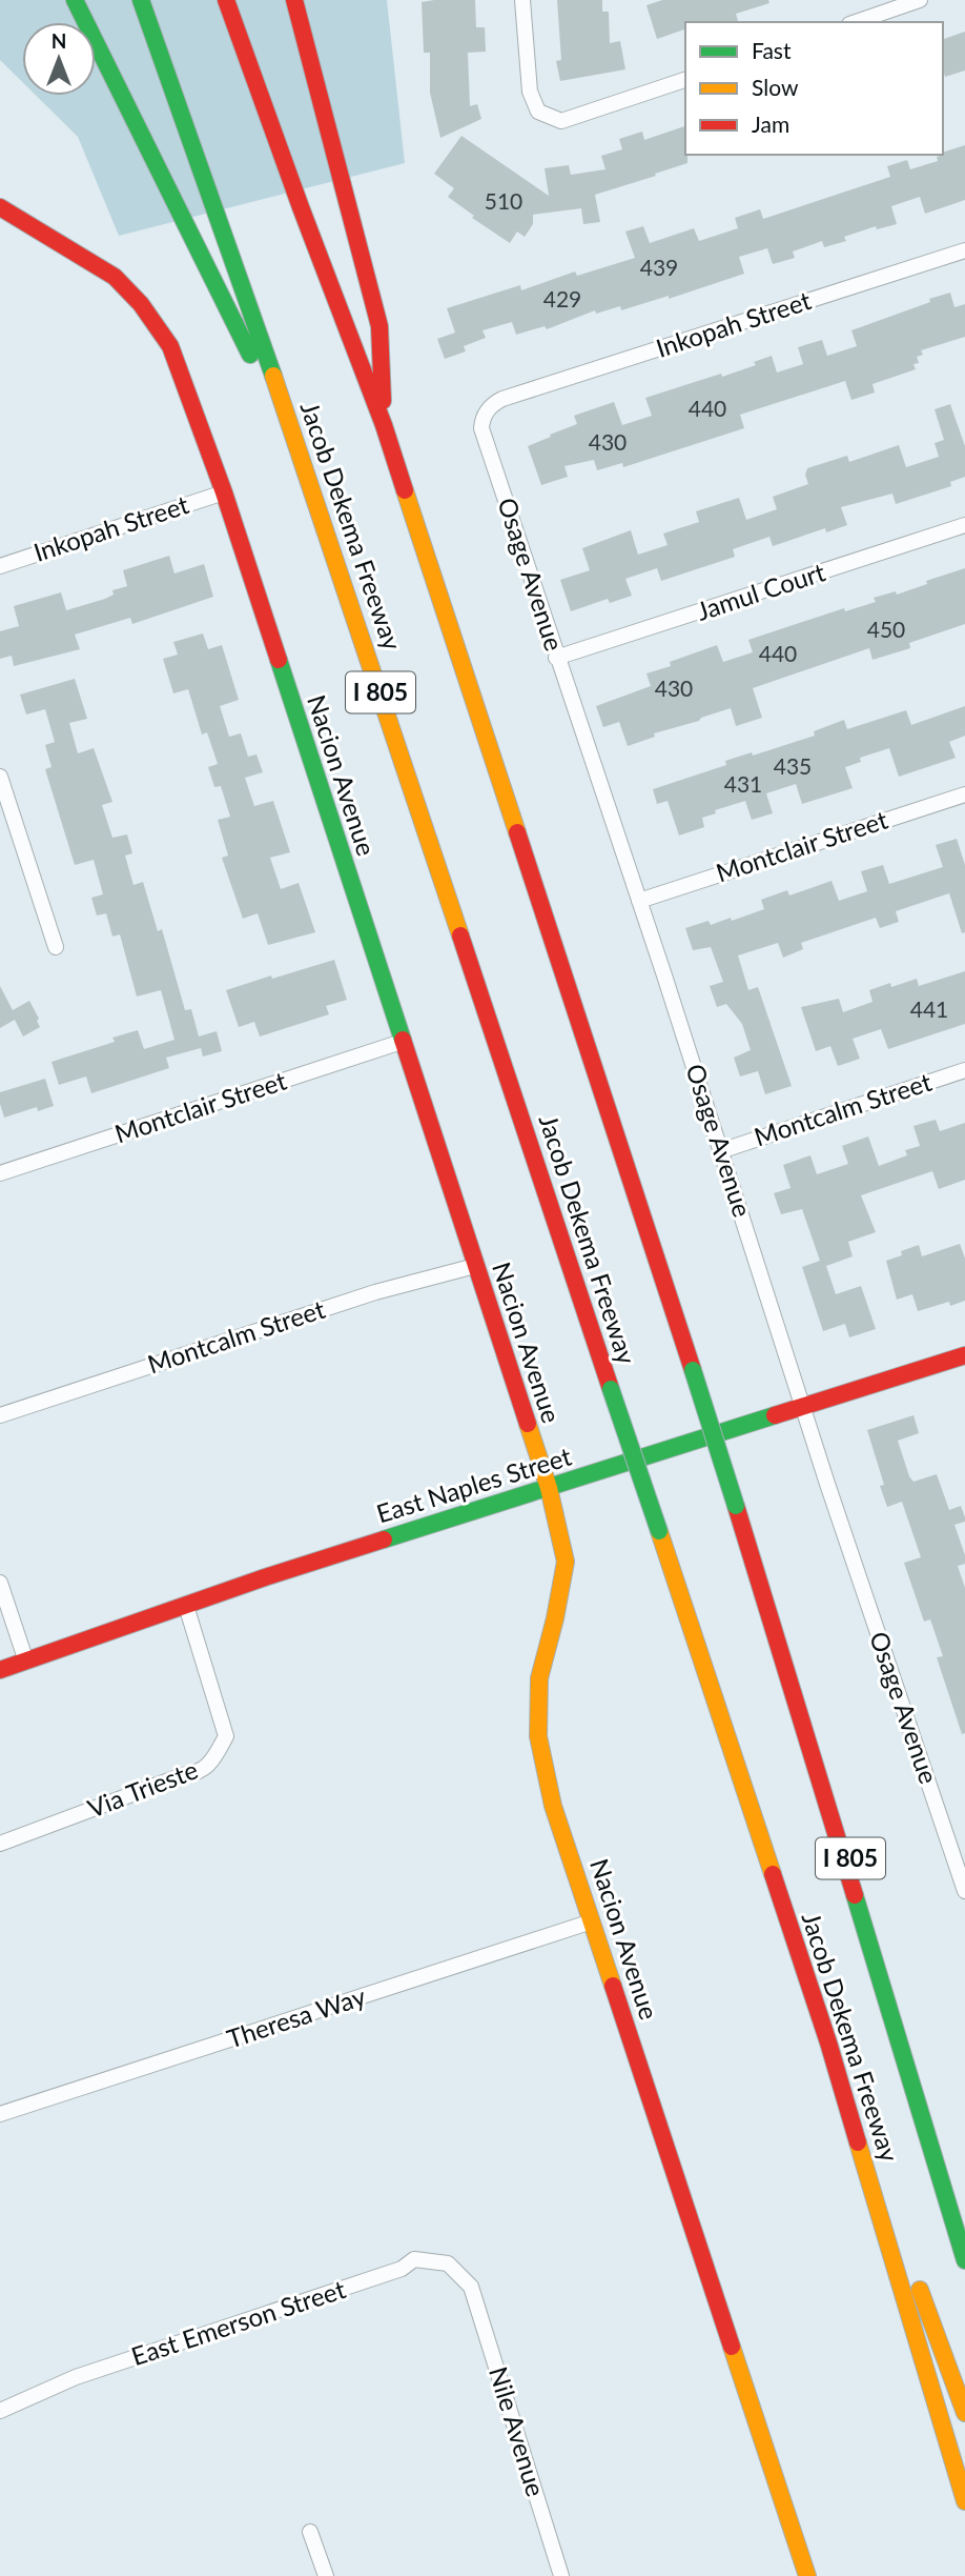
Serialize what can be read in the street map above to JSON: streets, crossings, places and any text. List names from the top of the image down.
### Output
{
  "streets": {
    "main road": [
      "Jacob Dekema Freeway",
      "I 805",
      "Nacion Avenue",
      "East Naples Street"
    ],
    "street": [
      "Inkopah Street",
      "Osage Avenue",
      "Jamul Court",
      "Montclair Street",
      "Montcalm Street",
      "Via Trieste",
      "Theresa Way",
      "East Emerson Street",
      "Nile Avenue"
    ]
  },
  "crossings": [
    ["Inkopah Street", "Osage Avenue"],
    ["Inkopah Street", "Nacion Avenue"],
    ["Osage Avenue", "Jamul Court"],
    ["Osage Avenue", "Montclair Street"],
    ["Osage Avenue", "Montcalm Street"],
    ["Osage Avenue", "East Naples Street"],
    ["Nacion Avenue", "Montclair Street"],
    ["Nacion Avenue", "Montcalm Street"],
    ["Nacion Avenue", "East Naples Street"],
    ["Nacion Avenue", "Theresa Way"],
    ["East Naples Street", "Via Trieste"],
    ["East Emerson Street", "Nile Avenue"]
  ],
  "house_numbers": [
    "510",
    "439",
    "429",
    "440",
    "430",
    "450",
    "440",
    "430",
    "435",
    "431",
    "441"
  ],
  "legend": ["Fast", "Slow", "Jam"],
  "north": "top"
}
